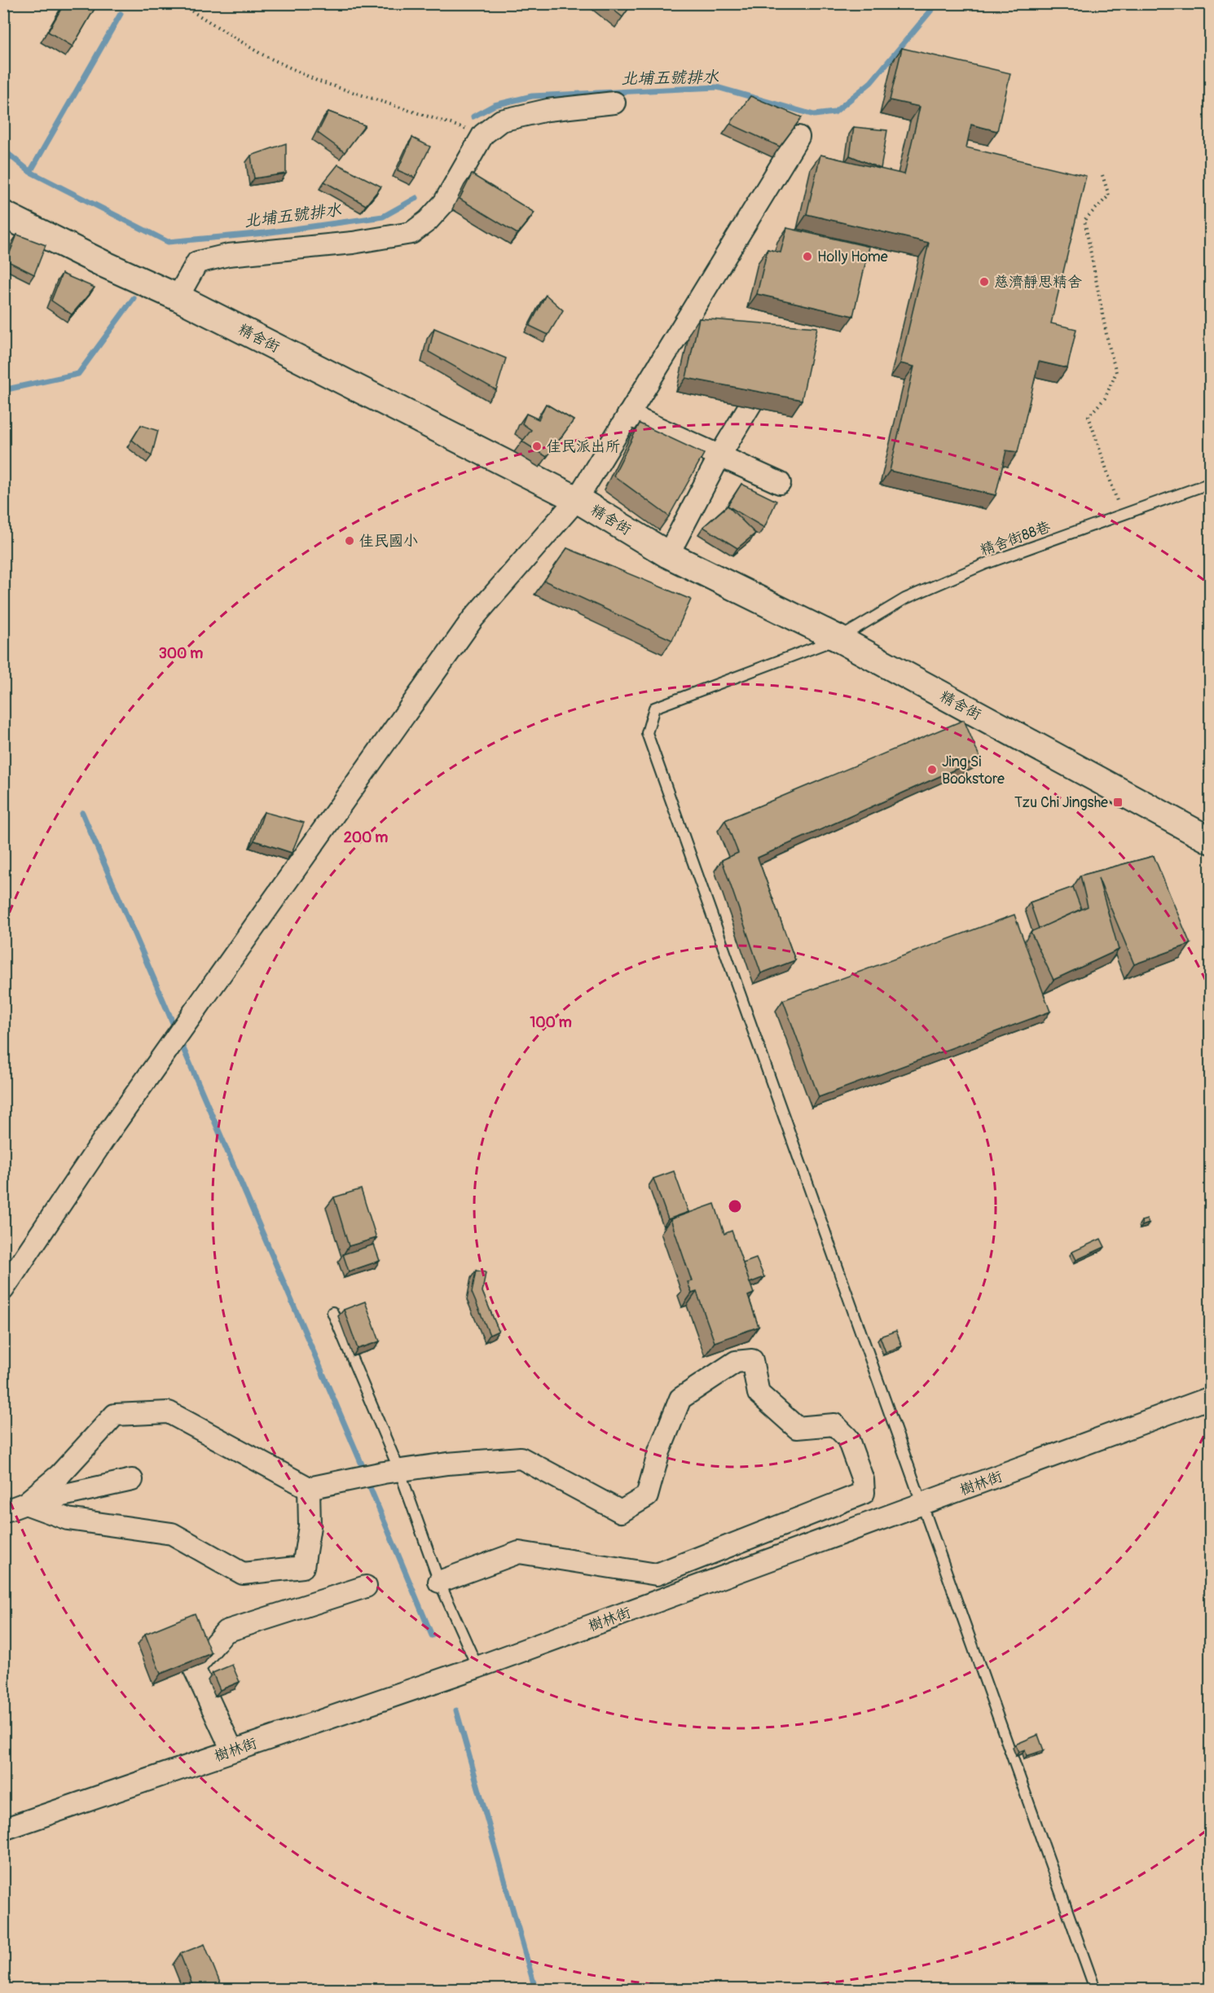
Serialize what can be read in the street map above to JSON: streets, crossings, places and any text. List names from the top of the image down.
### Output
{
  "streets": {
    "street": ["精舍街", "樹林街"],
    "lane": ["精舍街88巷"]
  },
  "crossings": [
    ["精舍街", "精舍街88巷"],
    ["精舍街88巷", "樹林街"]
  ],
  "water": ["北埔五號排水"],
  "places": {
    "other": [
      "Holly Home",
      "慈濟靜思精舍",
      "佳民派出所",
      "佳民國小",
      "Jing Si Bookstore"
    ],
    "transit": ["Tzu Chi Jingshe"]
  },
  "rings": ["300 m", "200 m", "100 m"]
}
